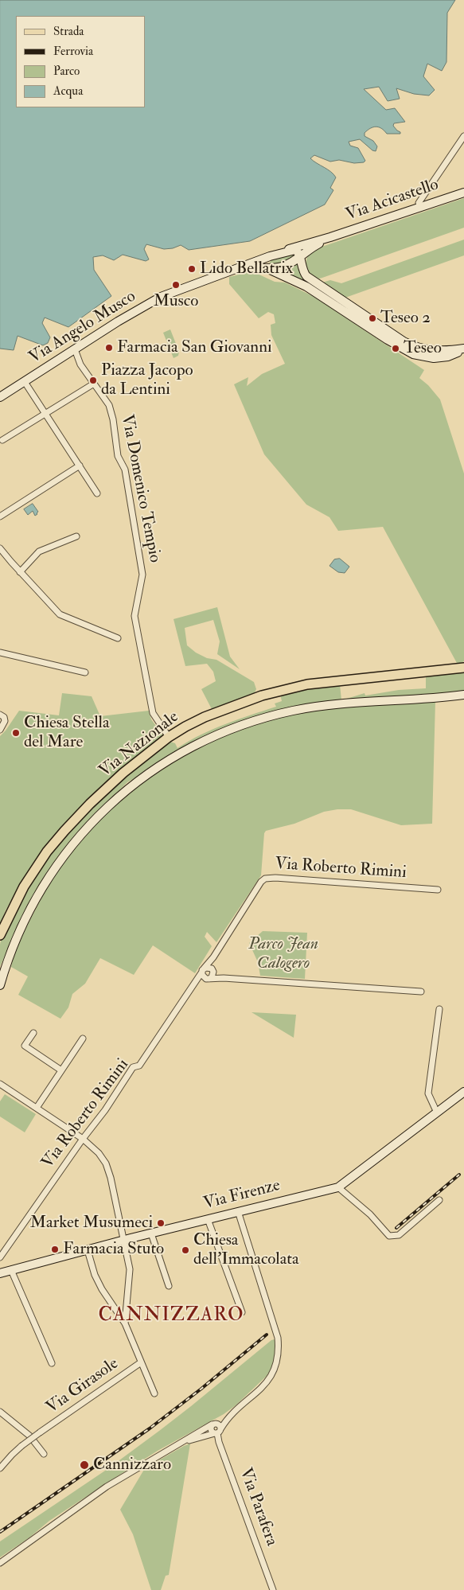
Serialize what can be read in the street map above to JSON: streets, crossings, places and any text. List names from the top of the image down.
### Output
{
  "streets": {
    "main road": ["Via Nazionale"],
    "street": [
      "Via Acicastello",
      "Via Angelo Musco",
      "Via Domenico Tempio",
      "Via Roberto Rimini",
      "Via Firenze",
      "Via Girasole",
      "Via Parafera"
    ]
  },
  "crossings": [
    ["Via Domenico Tempio", "Via Nazionale"]
  ],
  "districts": ["CANNIZZARO"],
  "parks": ["Parco Jean Calogero"],
  "places": [
    "Lido Bellatrix",
    "Musco",
    "Teseo 2",
    "Farmacia San Giovanni",
    "Teseo",
    "Piazza Jacopo da Lentini",
    "Chiesa Stella del Mare",
    "Market Musumeci",
    "Farmacia Stuto",
    "Chiesa dell'Immacolata",
    "Cannizzaro"
  ],
  "legend": [
    "Strada",
    "Ferrovia",
    "Parco",
    "Acqua"
  ]
}
